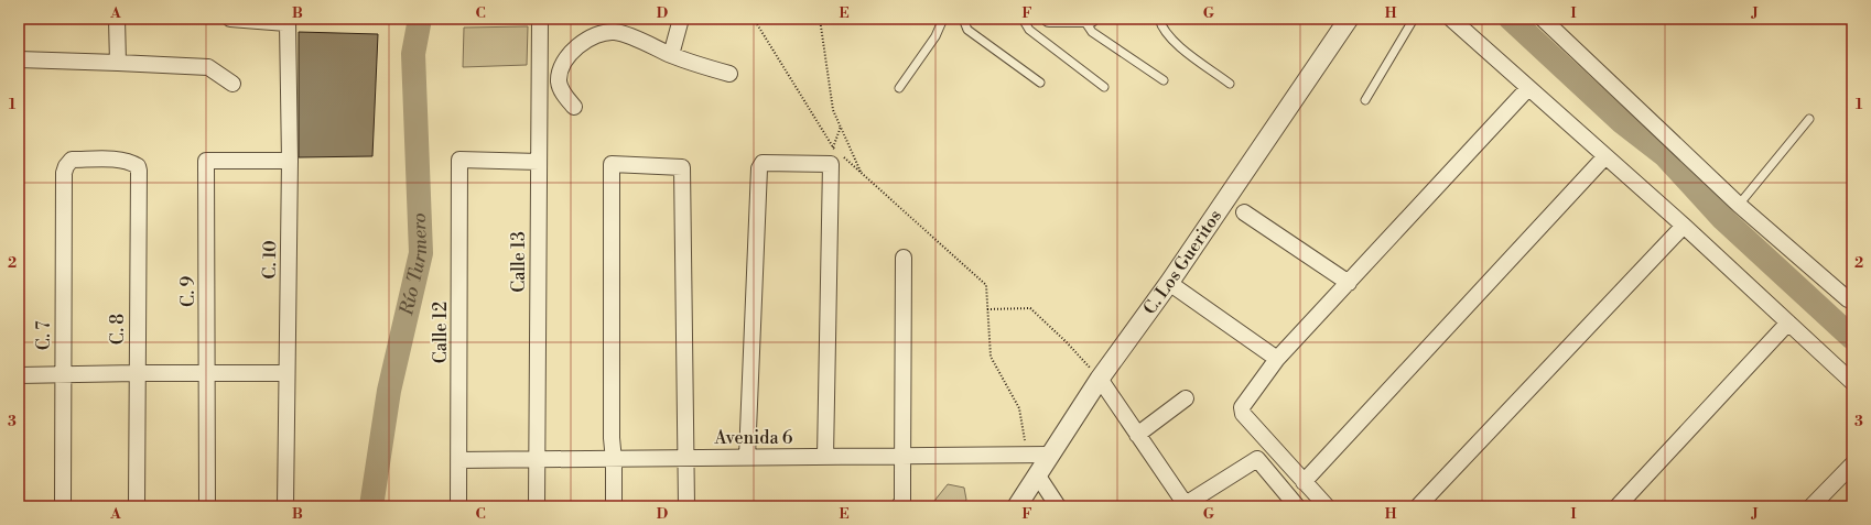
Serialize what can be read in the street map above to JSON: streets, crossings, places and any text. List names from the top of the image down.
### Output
{
  "streets": {
    "street": [
      "C. 10",
      "Calle 13",
      "C. Los Gueritos",
      "C. 9",
      "C. 8",
      "Calle 12",
      "C. 7",
      "Avenida 6"
    ]
  },
  "crossings": [
    ["C. 10", "C. 9"],
    ["Calle 13", "Calle 12"],
    ["Calle 13", "Avenida 6"],
    ["C. Los Gueritos", "Avenida 6"],
    ["C. 8", "C. 7"],
    ["Calle 12", "Avenida 6"]
  ],
  "water": ["Río Turmero"],
  "grid": {
    "columns": [
      "A",
      "B",
      "C",
      "D",
      "E",
      "F",
      "G",
      "H",
      "I",
      "J"
    ],
    "rows": ["1", "2", "3"]
  }
}
